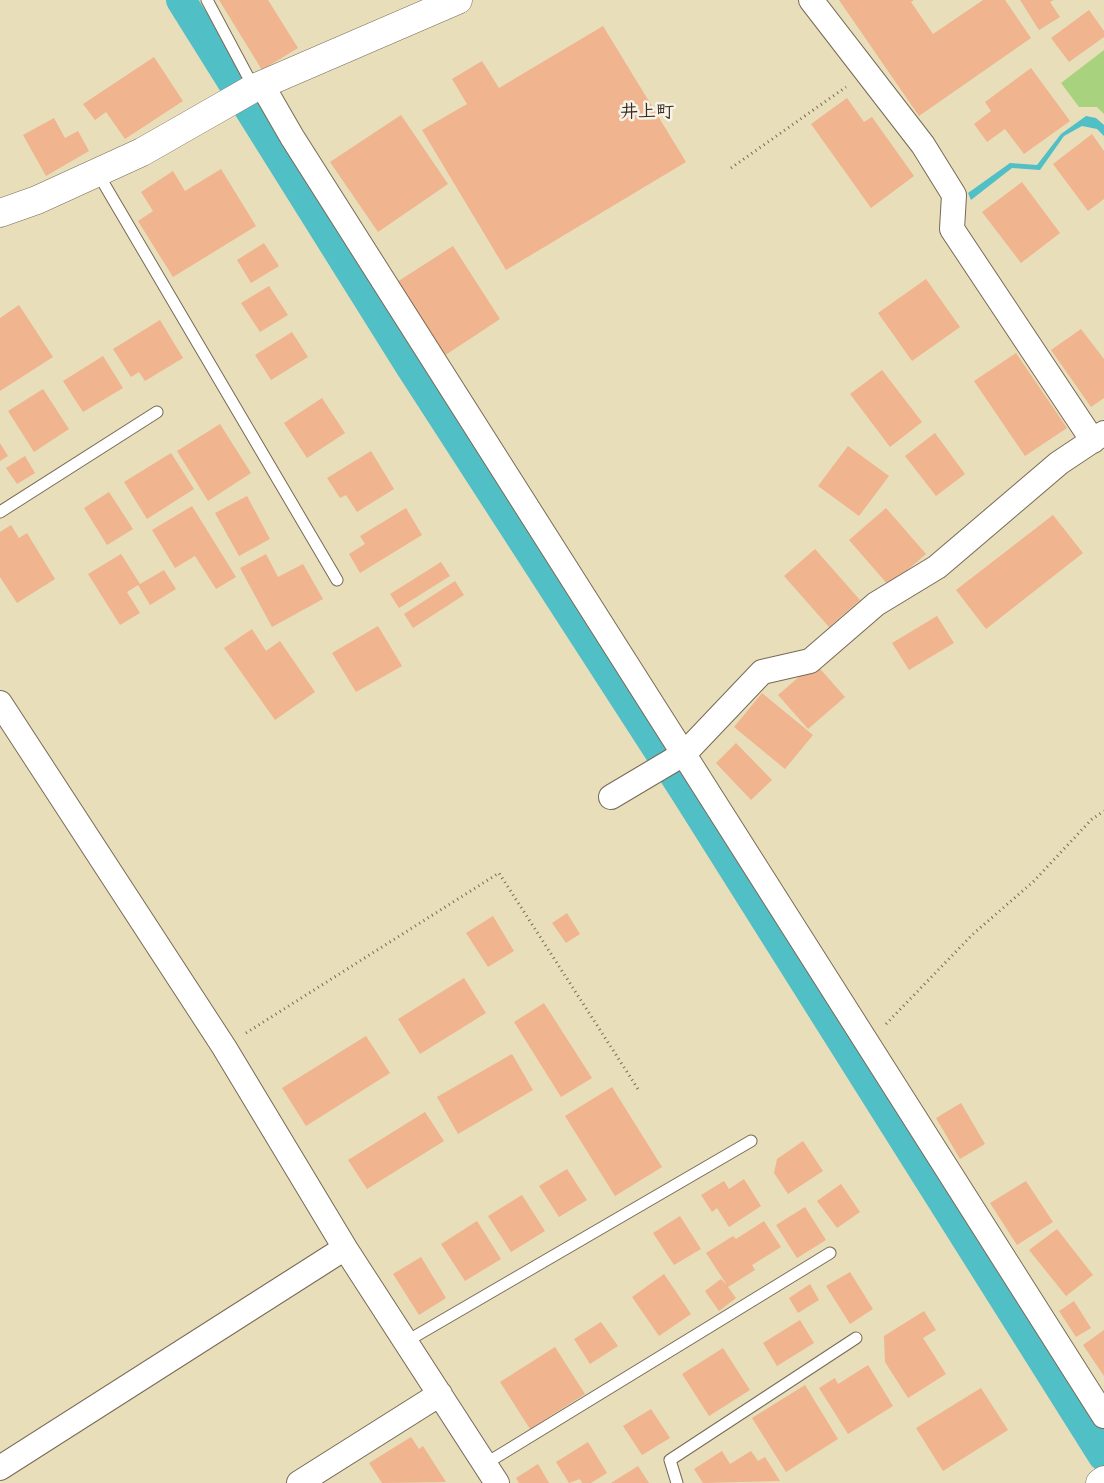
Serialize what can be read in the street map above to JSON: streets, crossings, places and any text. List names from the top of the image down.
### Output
{
  "districts": ["井上町"]
}
